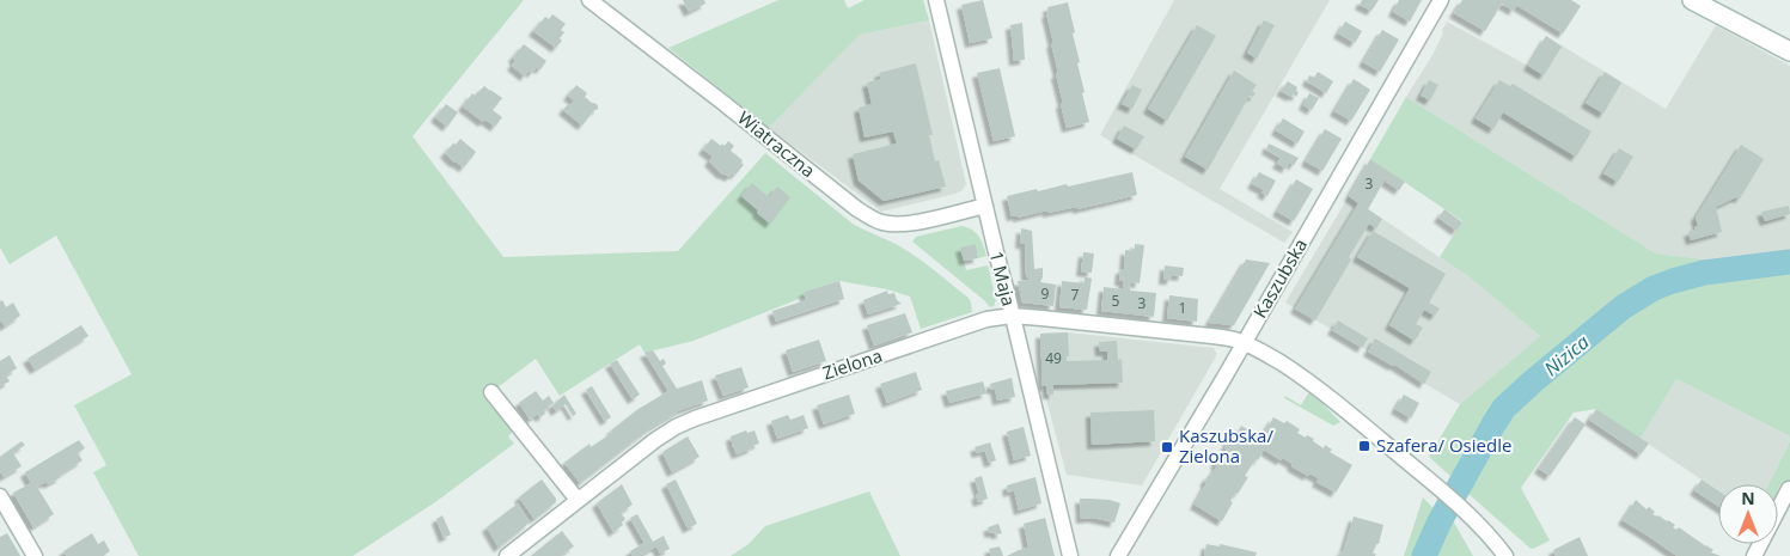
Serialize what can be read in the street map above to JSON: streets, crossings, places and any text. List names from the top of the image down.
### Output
{
  "streets": {
    "street": [
      "Wiatraczna",
      "1 Maja",
      "Kaszubska",
      "Zielona"
    ]
  },
  "crossings": [
    ["Wiatraczna", "1 Maja"],
    ["1 Maja", "Zielona"],
    ["Kaszubska", "Zielona"]
  ],
  "water": ["Nizica"],
  "places": {
    "transit": ["Szafera/ Osiedle", "Kaszubska/ Zielona"]
  },
  "house_numbers": [
    "3",
    "9",
    "7",
    "5",
    "3",
    "1",
    "49"
  ],
  "north": "top"
}
